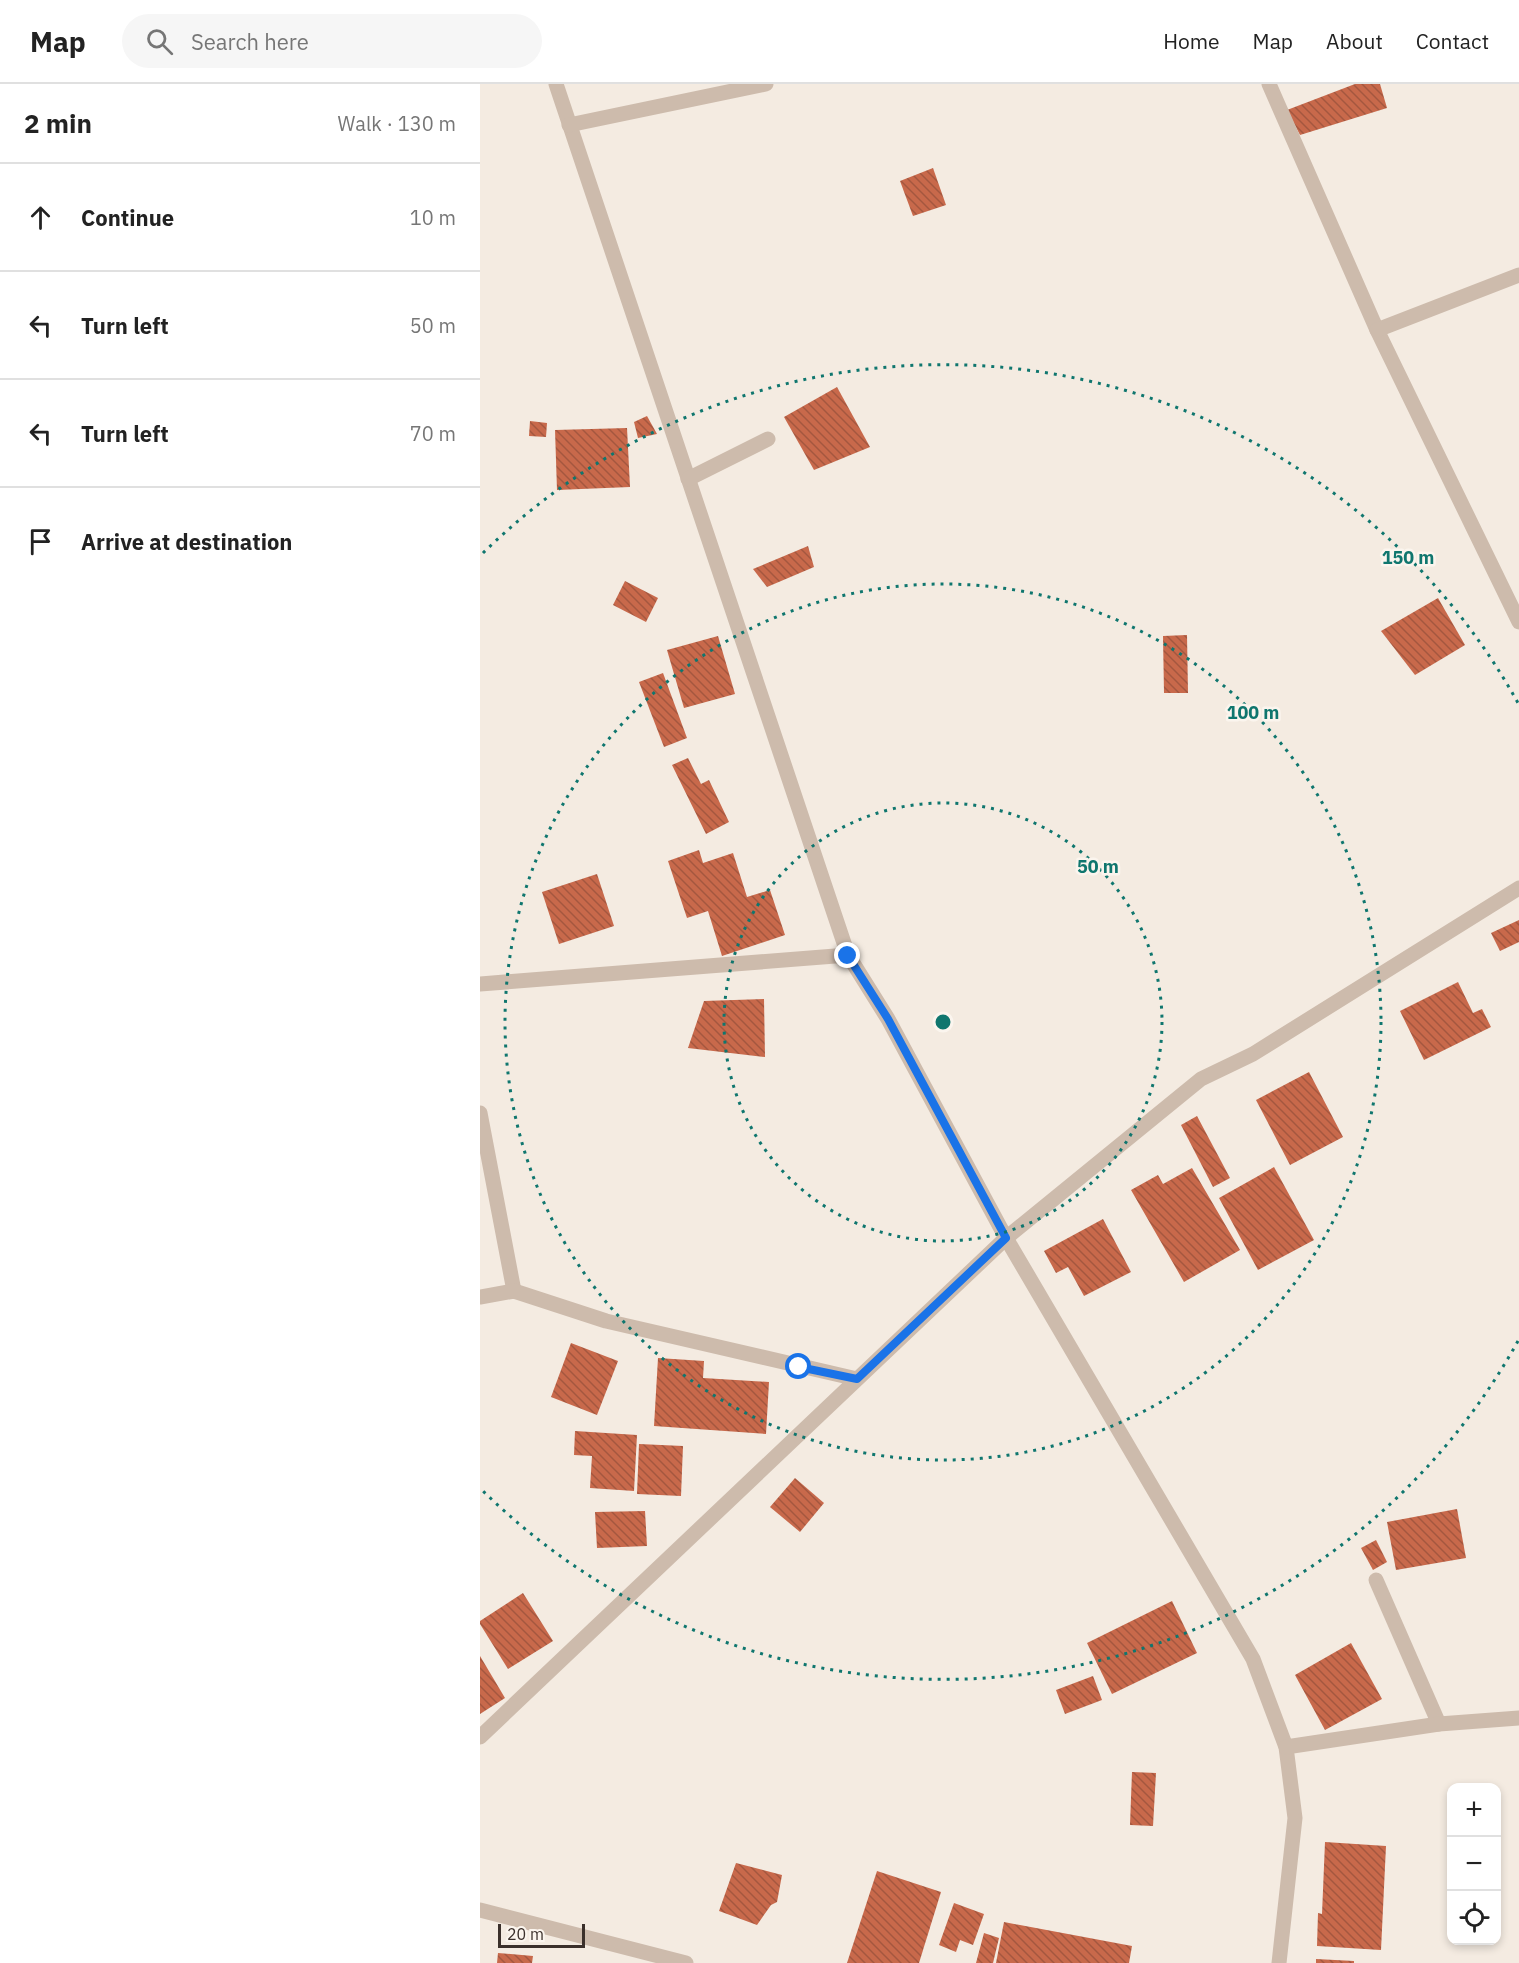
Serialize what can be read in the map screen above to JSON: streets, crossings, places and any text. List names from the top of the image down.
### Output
{
  "scale_bar": "20 m",
  "page": {
    "header": "Map",
    "search": "Search here",
    "nav": [
      "Home",
      "Map",
      "About",
      "Contact"
    ],
    "heading": ["2 min", "Walk · 130 m"],
    "list": [
      ["Continue", "10 m"],
      ["Turn left", "50 m"],
      ["Turn left", "70 m"],
      "Arrive at destination"
    ],
    "map_buttons": ["+", "−"],
    "scale": "20 m"
  },
  "rings": ["150 m", "100 m", "50 m"]
}
